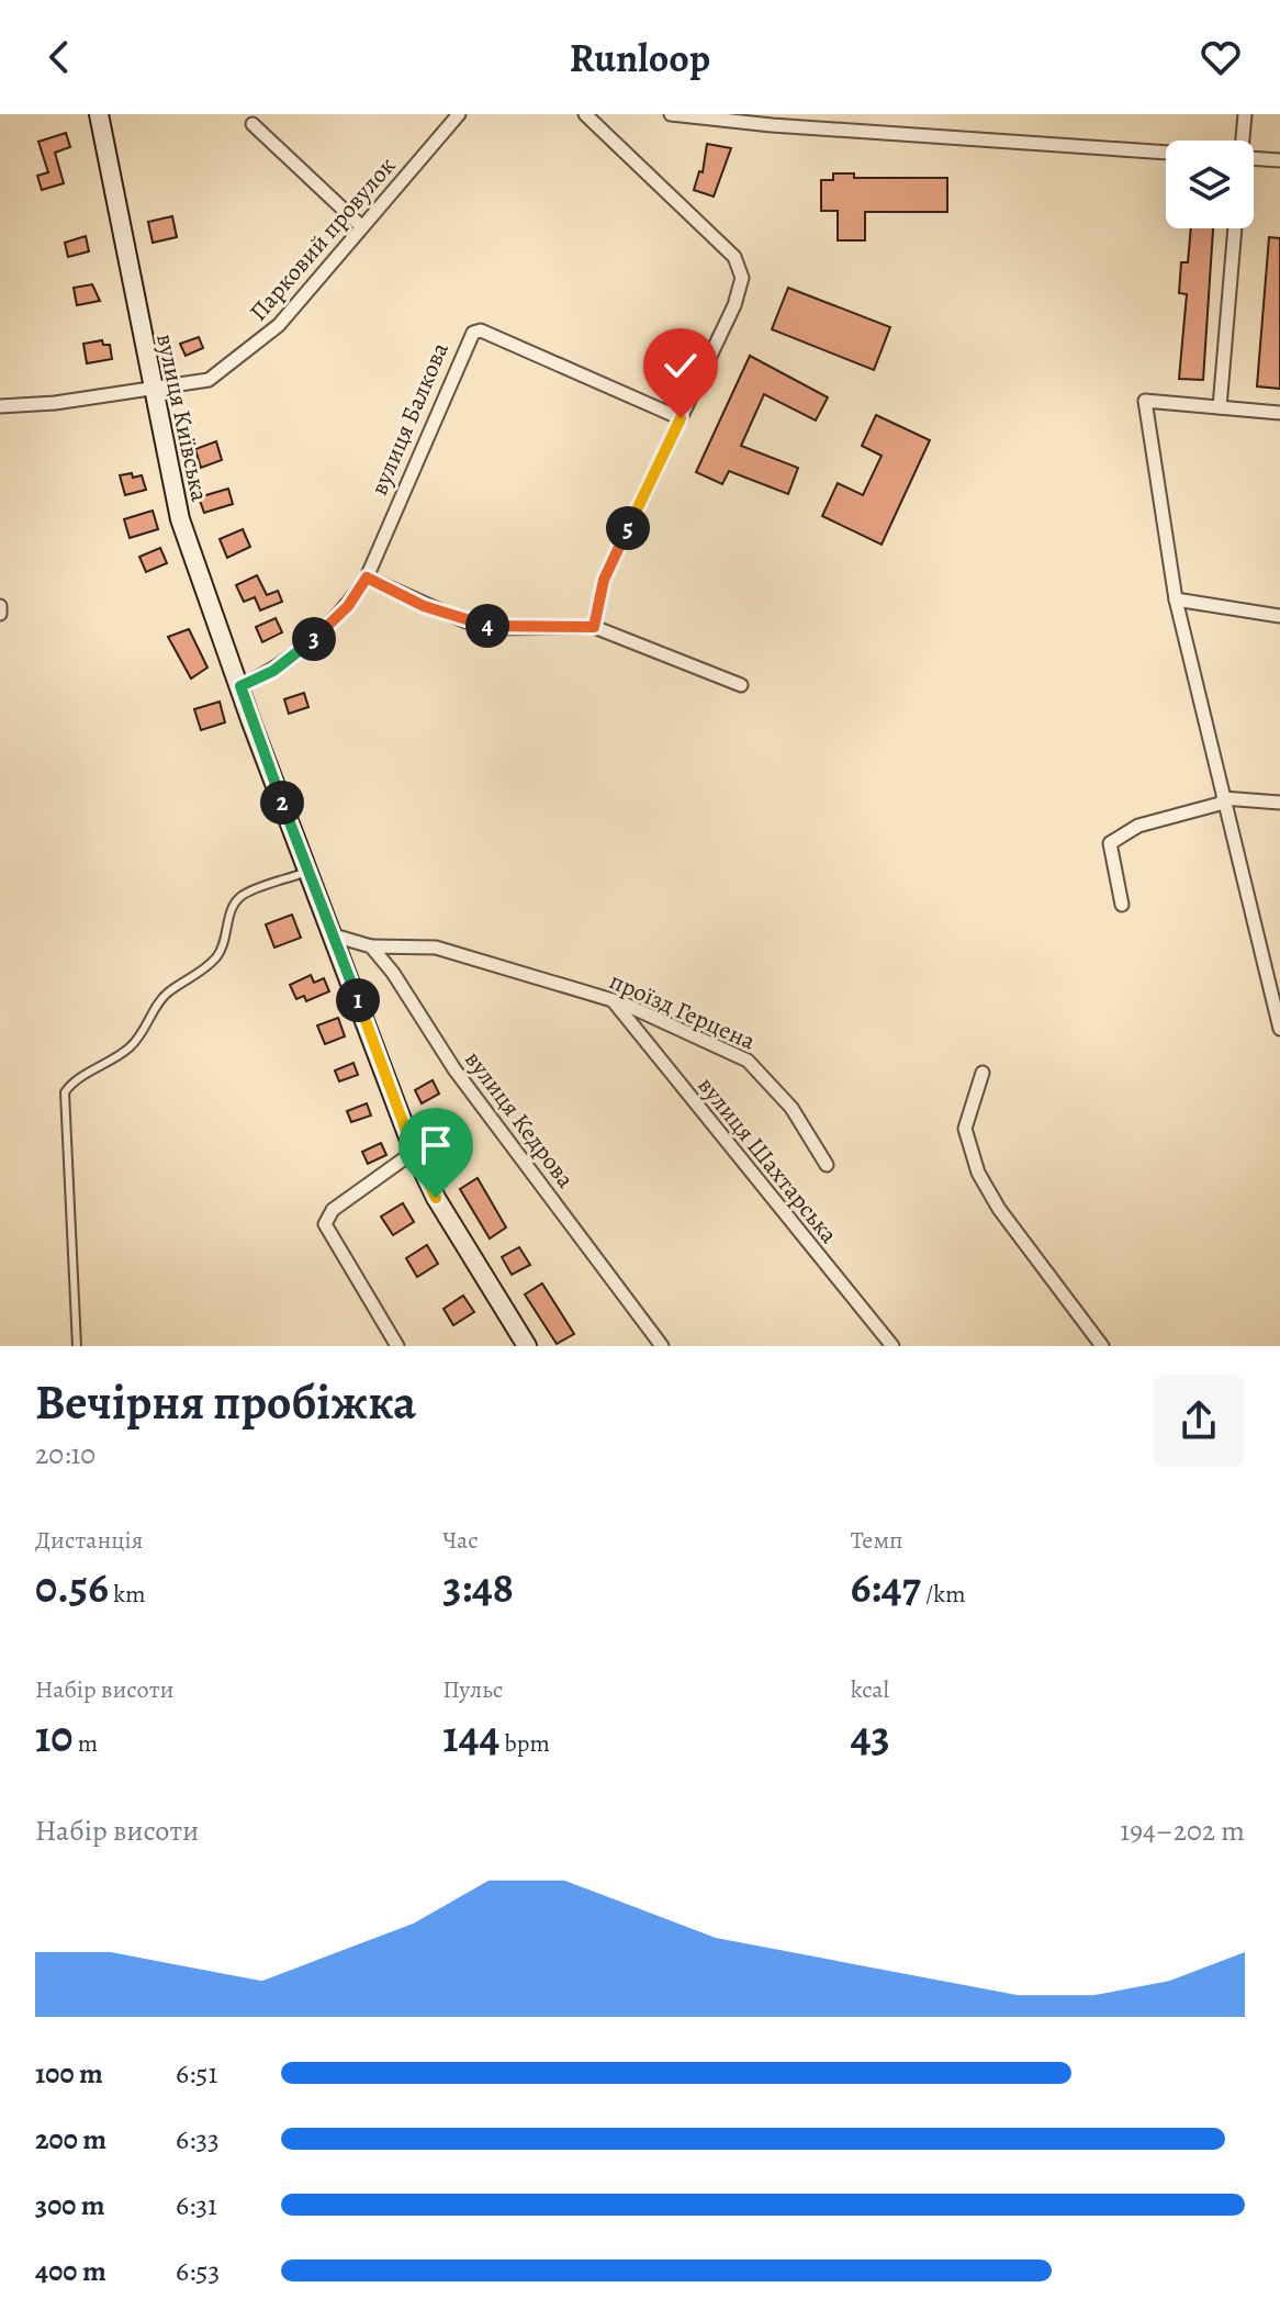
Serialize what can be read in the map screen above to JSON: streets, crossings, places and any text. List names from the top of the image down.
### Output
{
  "streets": {
    "main road": ["вулиця Київська"],
    "street": [
      "Парковий провулок",
      "вулиця Балкова",
      "проїзд Герцена",
      "вулиця Кедрова",
      "вулиця Шахтарська"
    ]
  },
  "crossings": [
    ["Парковий провулок", "вулиця Київська"],
    ["вулиця Київська", "вулиця Балкова"],
    ["проїзд Герцена", "вулиця Кедрова"],
    ["проїзд Герцена", "вулиця Шахтарська"]
  ],
  "page": {
    "header": "Runloop",
    "pins": [
      "5",
      "4",
      "3",
      "2",
      "1"
    ],
    "heading": ["Вечірня пробіжка", "20:10"],
    "stats": [
      ["Дистанція", "0.56 km"],
      ["Час", "3:48"],
      ["Темп", "6:47 /km"],
      ["Набір висоти", "10 m"],
      ["Пульс", "144 bpm"],
      ["kcal", "43"]
    ],
    "chart": ["Набір висоти", "194–202 m"],
    "list": [
      {
        "name": "100 m",
        "note": "6:51"
      },
      {
        "name": "200 m",
        "note": "6:33"
      },
      {
        "name": "300 m",
        "note": "6:31"
      },
      {
        "name": "400 m",
        "note": "6:53"
      }
    ]
  }
}
